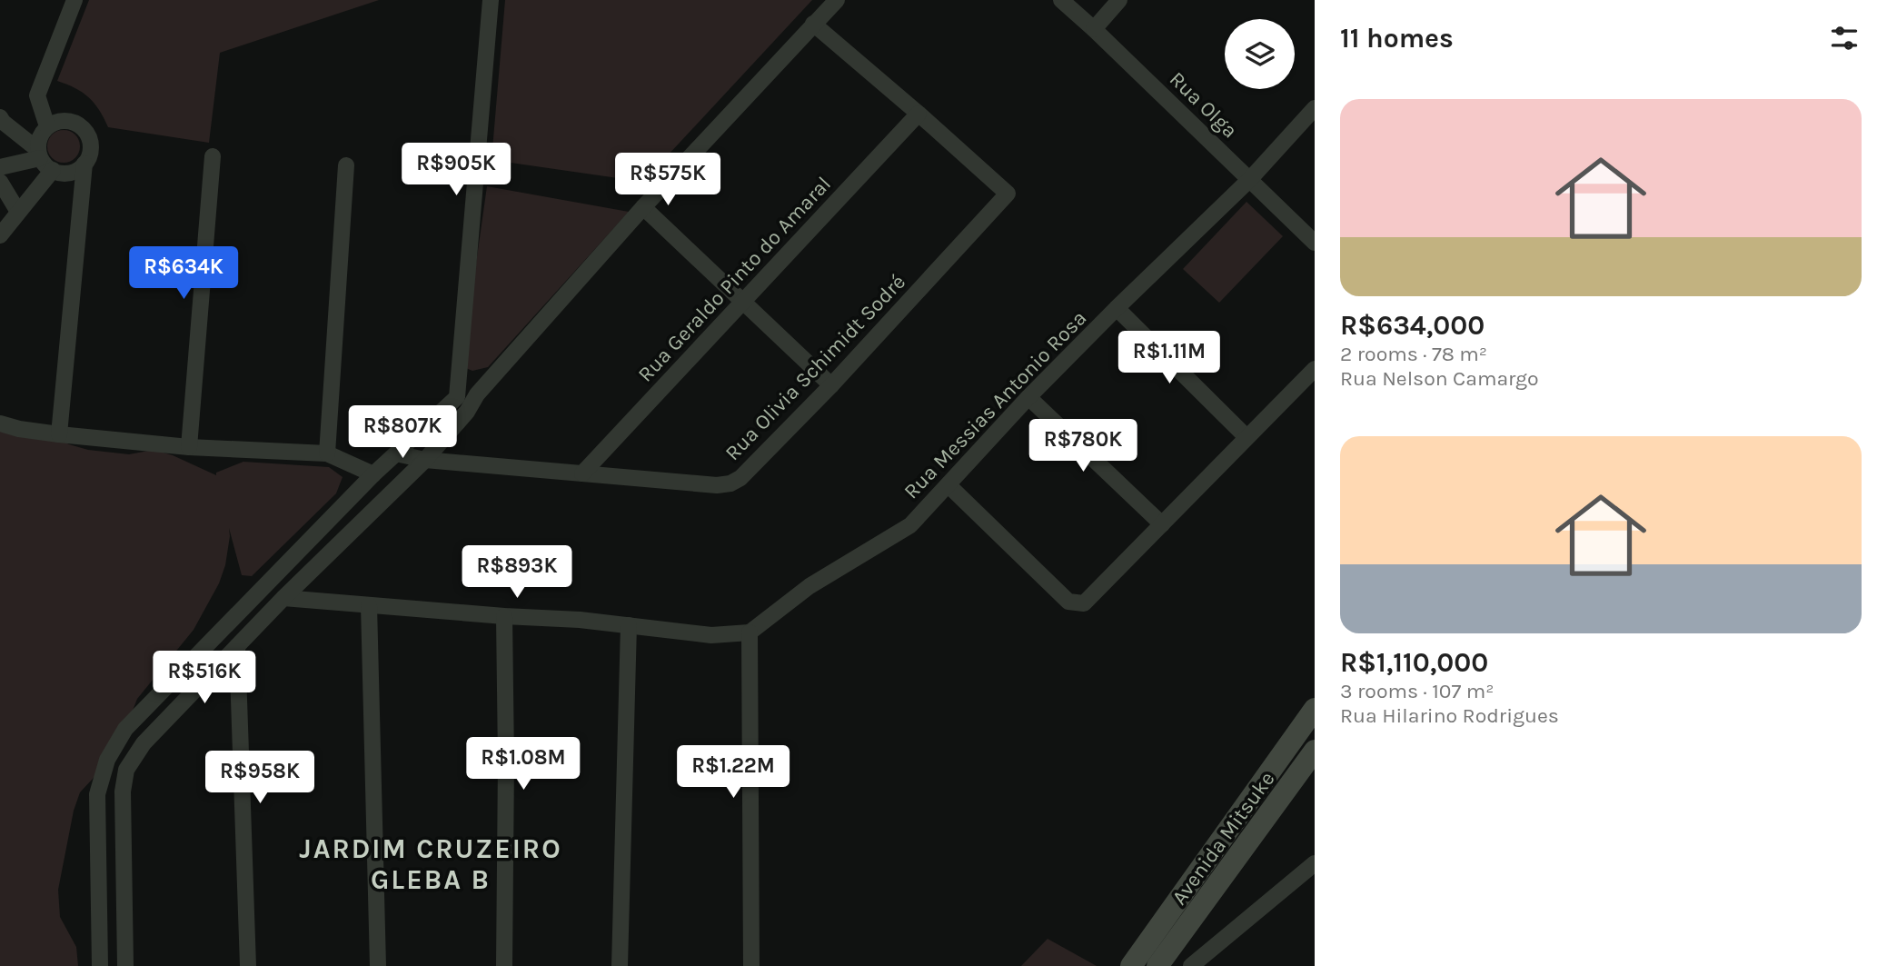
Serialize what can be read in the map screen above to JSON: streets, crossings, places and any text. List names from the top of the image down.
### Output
{
  "streets": {
    "main road": ["Avenida Mitsuke"],
    "street": [
      "Rua Olga",
      "Rua Geraldo Pinto do Amaral",
      "Rua Olivia Schimidt Sodré",
      "Rua Messias Antonio Rosa"
    ]
  },
  "crossings": [
    ["Rua Olga", "Rua Messias Antonio Rosa"],
    ["Rua Geraldo Pinto do Amaral", "Rua Olivia Schimidt Sodré"]
  ],
  "districts": ["JARDIM CRUZEIRO GLEBA B"],
  "page": {
    "heading": "11 homes",
    "list": [
      {
        "name": "R$634,000",
        "note": "2 rooms · 78 m² · Rua Nelson Camargo"
      },
      {
        "name": "R$1,110,000",
        "note": "3 rooms · 107 m² · Rua Hilarino Rodrigues"
      }
    ],
    "price": [
      "R$905K",
      "R$575K",
      "R$634K",
      "R$1.11M",
      "R$807K",
      "R$780K",
      "R$893K",
      "R$516K",
      "R$1.08M",
      "R$1.22M",
      "R$958K"
    ]
  }
}
